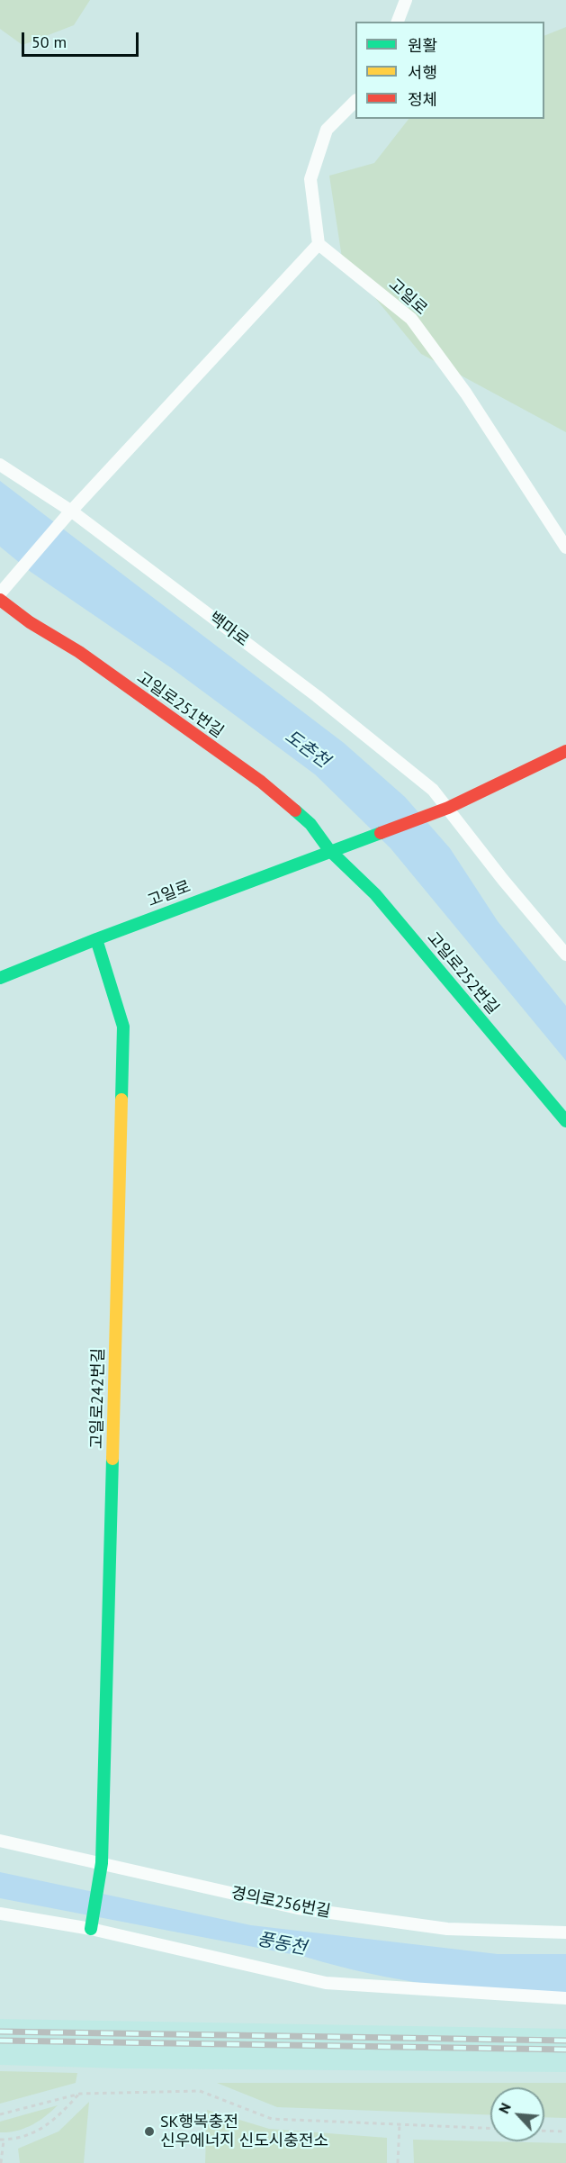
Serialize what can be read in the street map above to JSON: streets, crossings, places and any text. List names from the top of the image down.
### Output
{
  "streets": {
    "street": [
      "고일로",
      "백마로",
      "고일로251번길",
      "고일로252번길",
      "고일로242번길",
      "경의로256번길"
    ]
  },
  "crossings": [
    ["고일로", "백마로"],
    ["고일로", "고일로251번길"],
    ["고일로", "고일로252번길"],
    ["고일로", "고일로242번길"],
    ["고일로251번길", "고일로252번길"],
    ["고일로242번길", "경의로256번길"]
  ],
  "water": ["도촌천", "풍동천"],
  "places": ["SK행복충전 신우에너지 신도시충전소"],
  "legend": ["원활", "서행", "정체"],
  "scale_bar": "50 m",
  "north": "top left"
}
